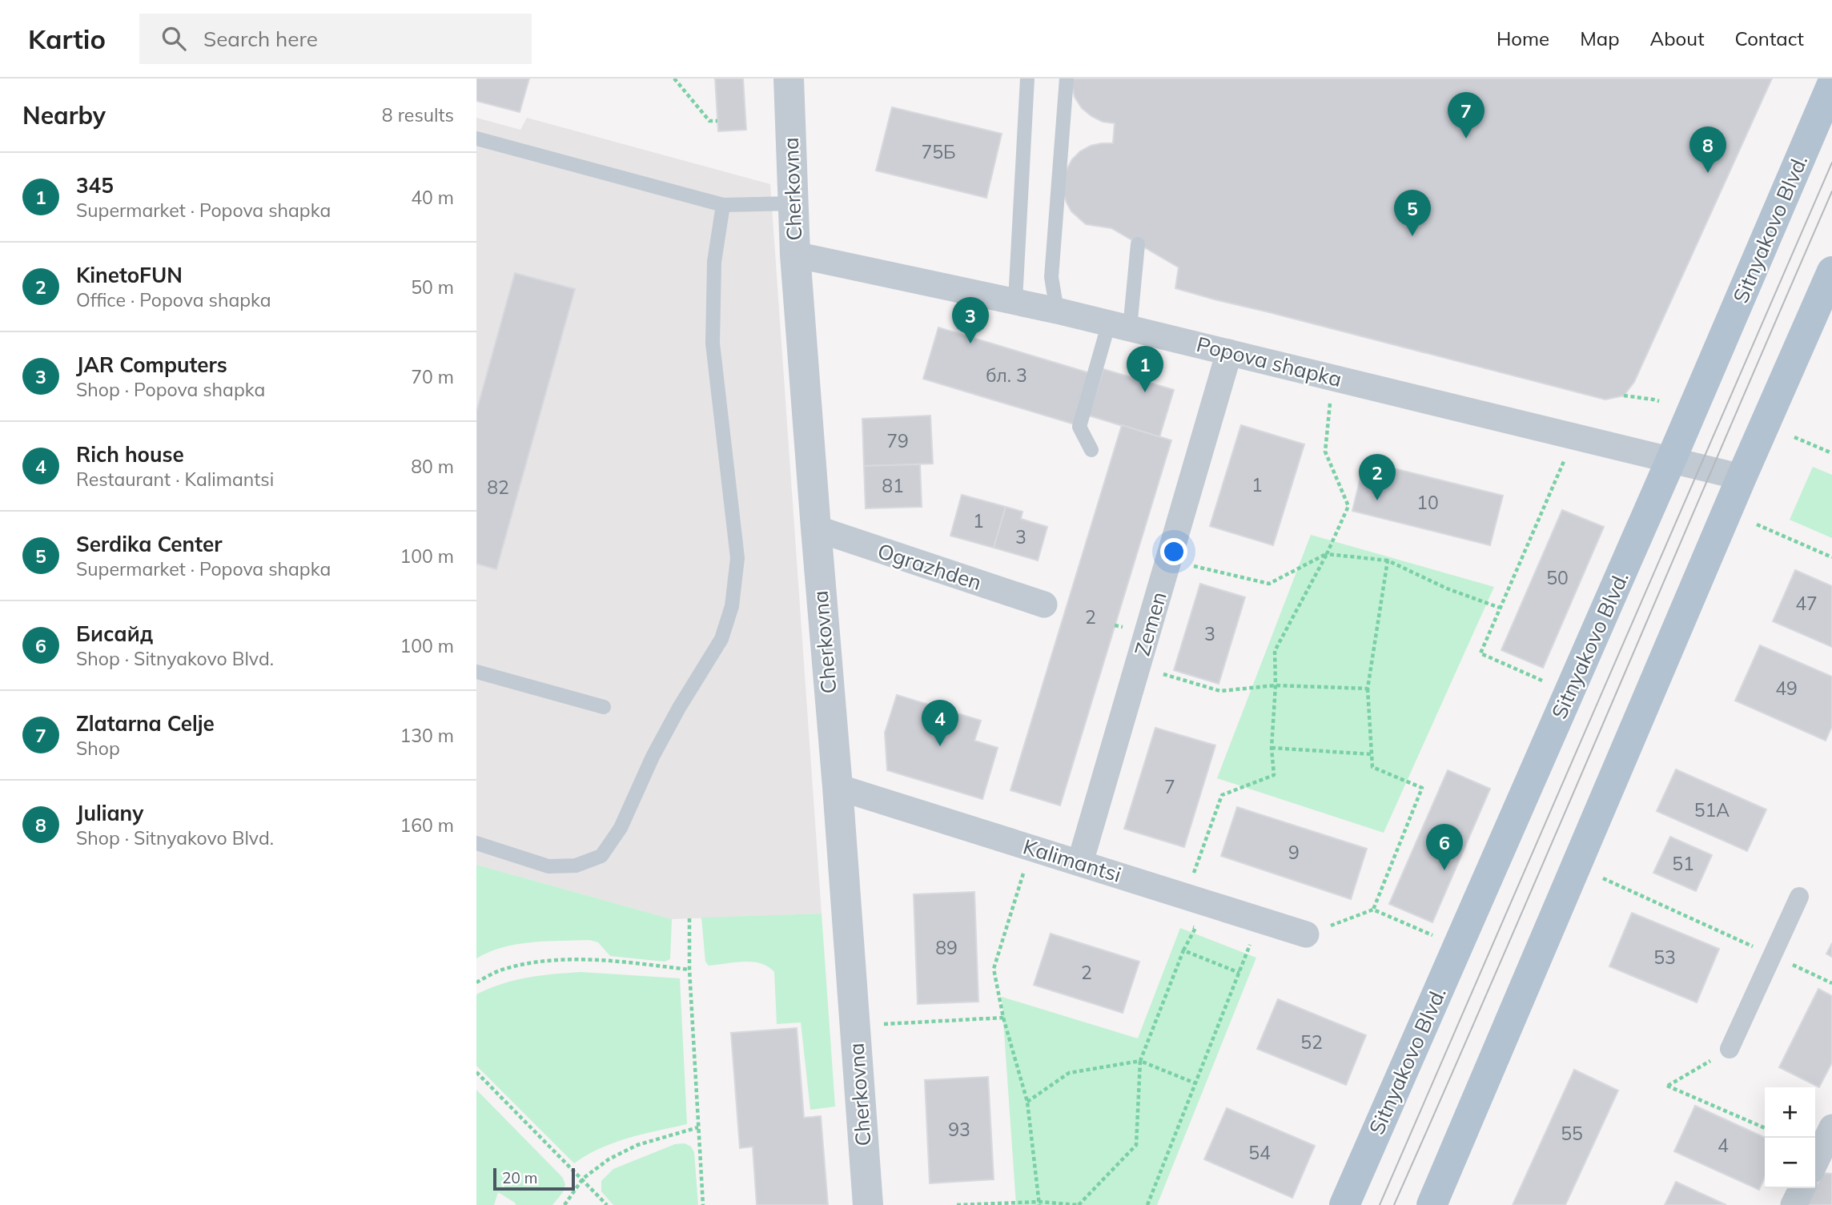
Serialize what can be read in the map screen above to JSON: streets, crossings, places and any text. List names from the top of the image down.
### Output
{
  "streets": {
    "main road": ["Sitnyakovo Blvd."],
    "street": [
      "Cherkovna",
      "Popova shapka",
      "Ograzhden",
      "Zemen",
      "Kalimantsi"
    ]
  },
  "crossings": [
    ["Cherkovna", "Popova shapka"],
    ["Cherkovna", "Ograzhden"],
    ["Cherkovna", "Kalimantsi"],
    ["Sitnyakovo Blvd.", "Popova shapka"],
    ["Popova shapka", "Zemen"],
    ["Zemen", "Kalimantsi"]
  ],
  "house_numbers": [
    "75Б",
    "бл. 3",
    "79",
    "1",
    "81",
    "82",
    "10",
    "1",
    "3",
    "50",
    "47",
    "2",
    "3",
    "49",
    "7",
    "51A",
    "9",
    "51",
    "89",
    "53",
    "2",
    "52",
    "93",
    "55",
    "4",
    "54"
  ],
  "scale_bar": "20 m",
  "page": {
    "header": "Kartio",
    "search": "Search here",
    "nav": [
      "Home",
      "Map",
      "About",
      "Contact"
    ],
    "heading": ["Nearby", "8 results"],
    "pins": [
      "7",
      "8",
      "5",
      "3",
      "1",
      "2",
      "4",
      "6"
    ],
    "list": [
      {
        "mark": "1",
        "name": "345",
        "note": "Supermarket · Popova shapka",
        "value": "40 m"
      },
      {
        "mark": "2",
        "name": "KinetoFUN",
        "note": "Office · Popova shapka",
        "value": "50 m"
      },
      {
        "mark": "3",
        "name": "JAR Computers",
        "note": "Shop · Popova shapka",
        "value": "70 m"
      },
      {
        "mark": "4",
        "name": "Rich house",
        "note": "Restaurant · Kalimantsi",
        "value": "80 m"
      },
      {
        "mark": "5",
        "name": "Serdika Center",
        "note": "Supermarket · Popova shapka",
        "value": "100 m"
      },
      {
        "mark": "6",
        "name": "Бисайд",
        "note": "Shop · Sitnyakovo Blvd.",
        "value": "100 m"
      },
      {
        "mark": "7",
        "name": "Zlatarna Celje",
        "note": "Shop",
        "value": "130 m"
      },
      {
        "mark": "8",
        "name": "Juliany",
        "note": "Shop · Sitnyakovo Blvd.",
        "value": "160 m"
      }
    ],
    "map_buttons": ["+", "−"],
    "scale": "20 m"
  }
}
